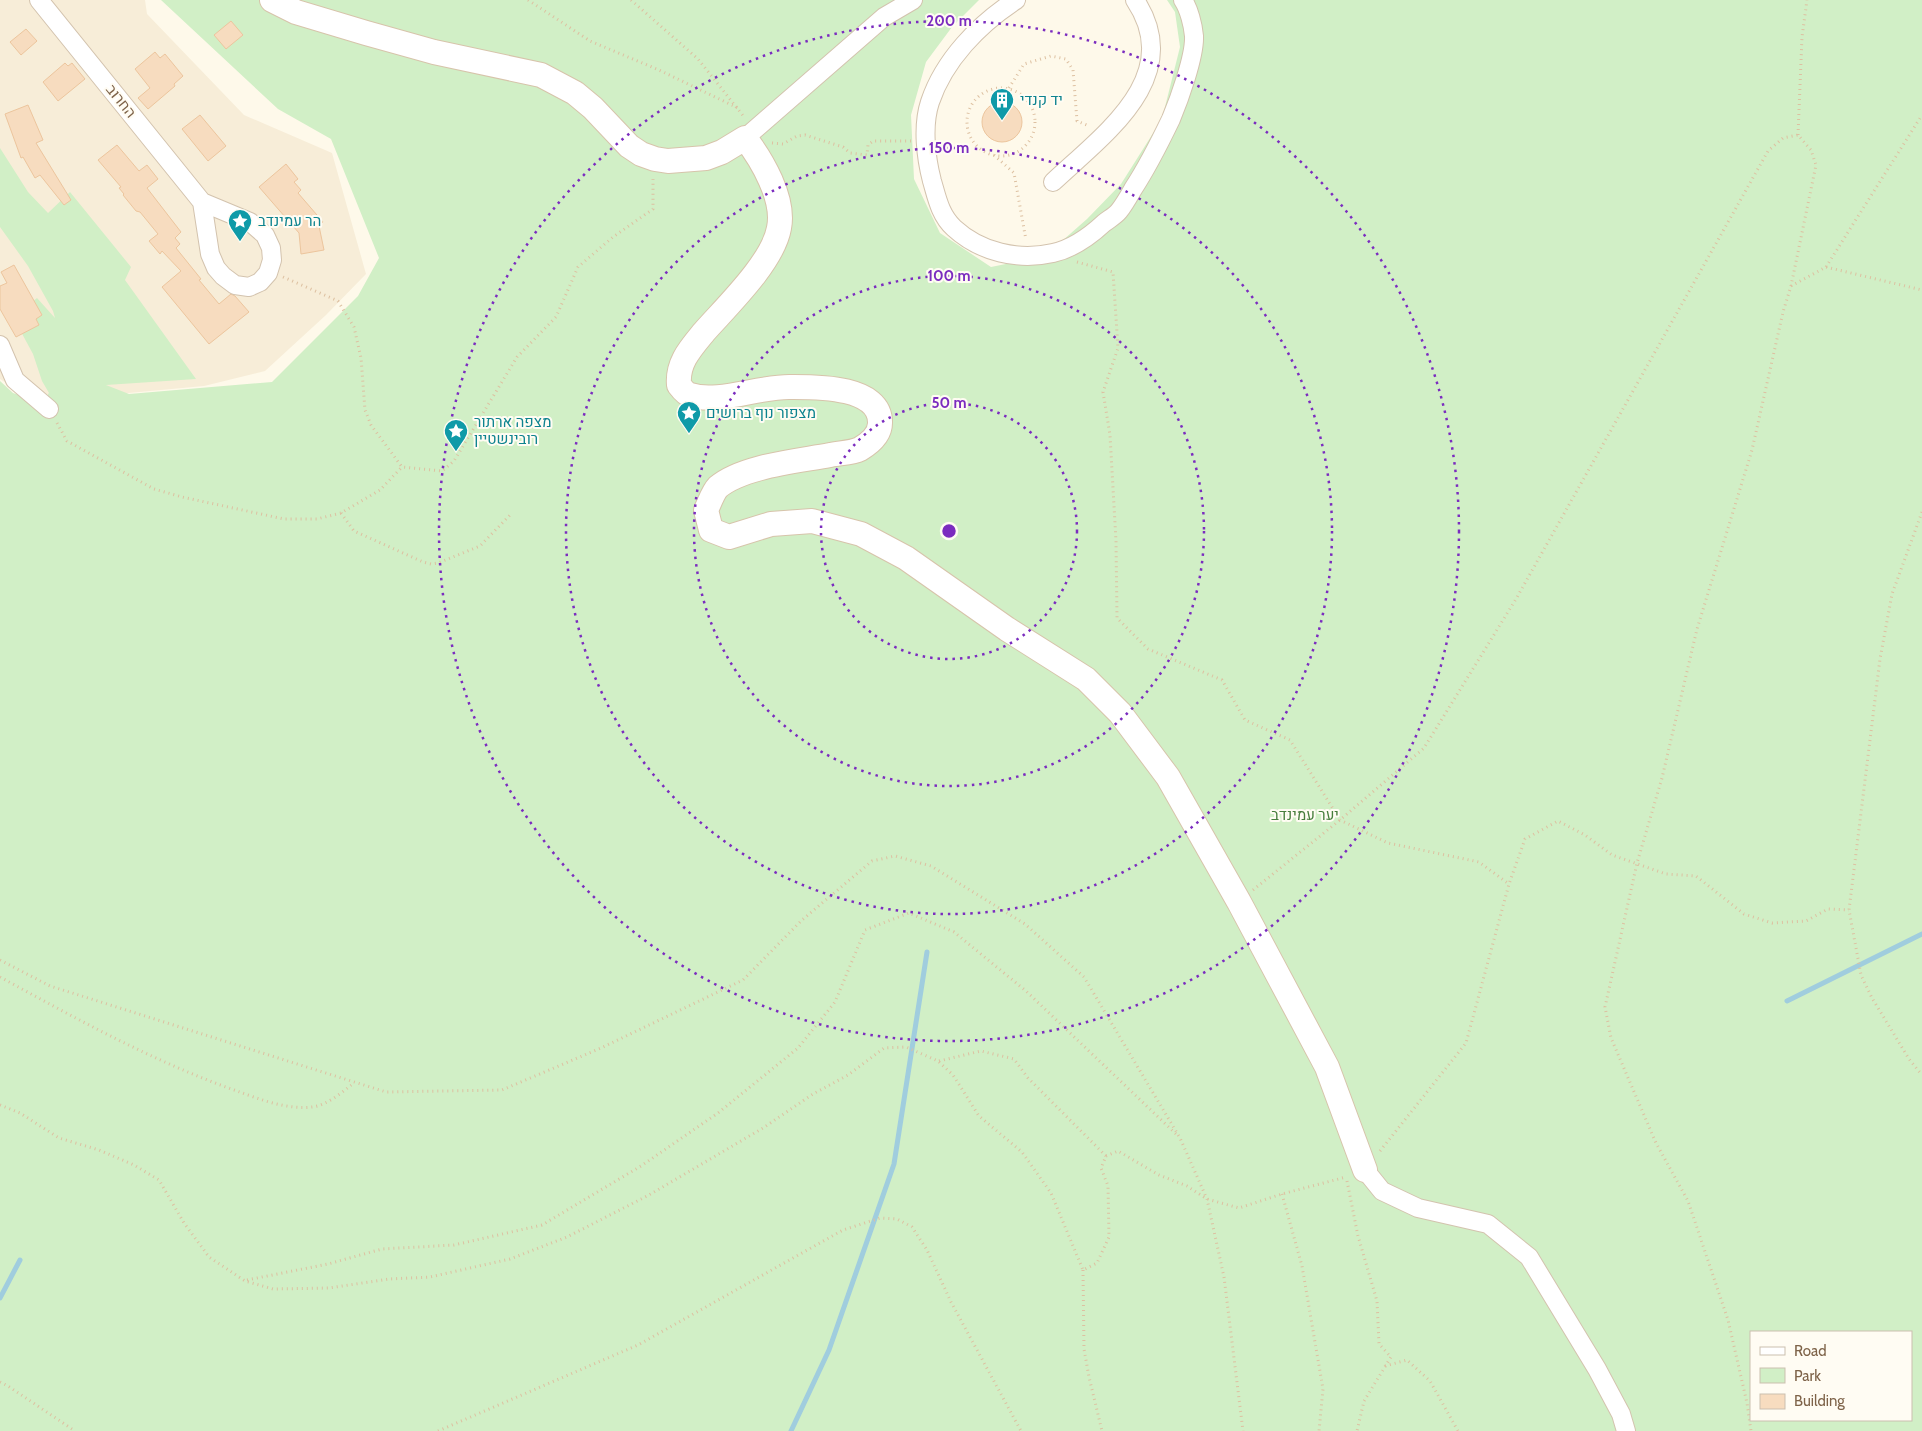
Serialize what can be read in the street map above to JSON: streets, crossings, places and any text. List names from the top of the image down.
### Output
{
  "streets": {
    "street": ["החרוב"]
  },
  "parks": ["יער עמינדב"],
  "places": {
    "building": ["יד קנדי"],
    "place": ["הר עמינדב", "מצפור נוף ברושים", "מצפה ארתור רובינשטיין"]
  },
  "legend": ["Road", "Park", "Building"],
  "rings": [
    "200 m",
    "150 m",
    "100 m",
    "50 m"
  ]
}
